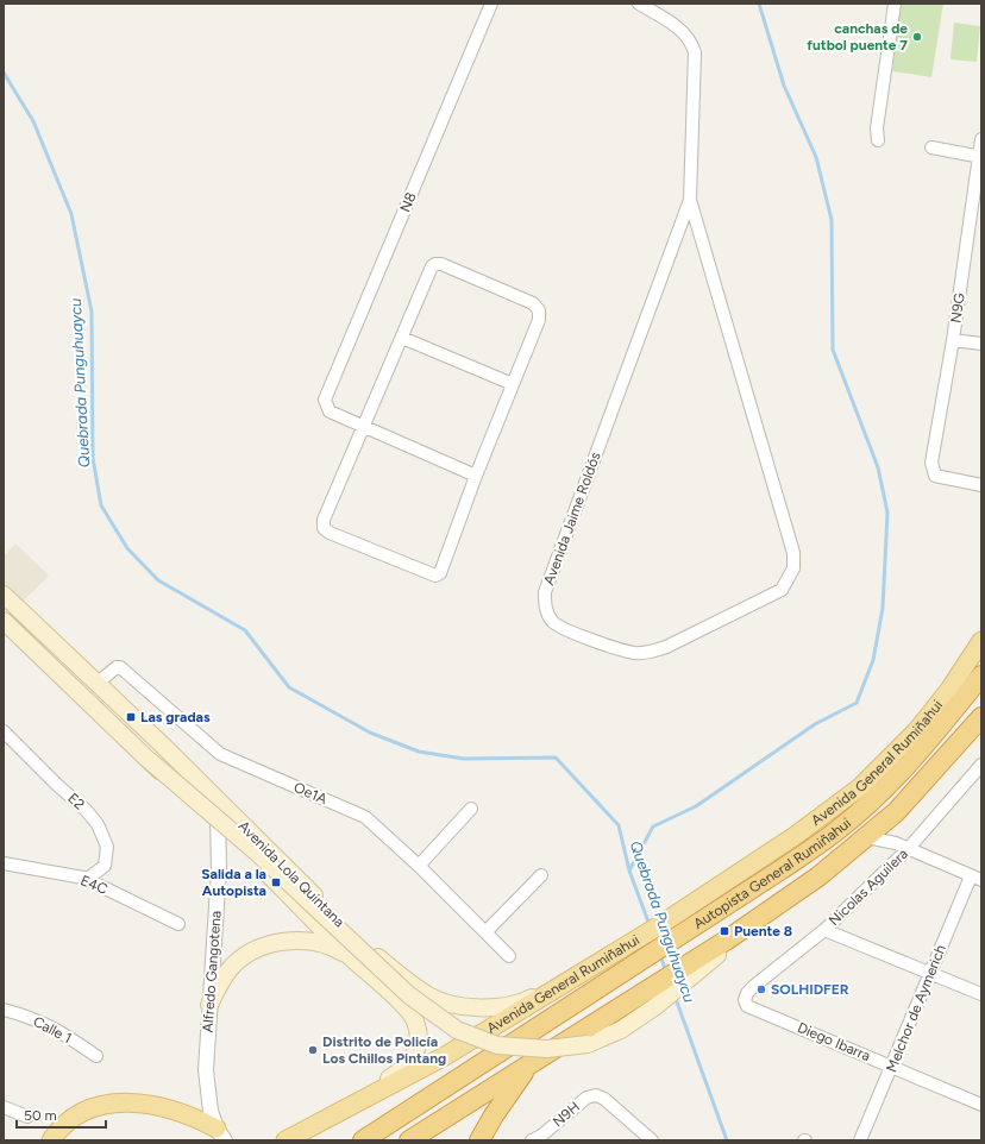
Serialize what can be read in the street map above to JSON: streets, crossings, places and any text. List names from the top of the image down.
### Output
{
  "streets": {
    "highway": ["Autopista General Rumiñahui"],
    "main road": ["Avenida General Rumiñahui", "Avenida Lola Quintana"],
    "street": [
      "N8",
      "N9G",
      "Avenida Jaime Roldós",
      "Oe1A",
      "E2",
      "E4C",
      "Nicolas Aguilera",
      "Alfredo Gangotena",
      "Melchor de Aymerich",
      "Calle 1",
      "Diego Ibarra",
      "N9H"
    ]
  },
  "crossings": [
    ["Avenida General Rumiñahui", "Avenida Lola Quintana"],
    ["Oe1A", "Avenida Lola Quintana"],
    ["E2", "E4C"],
    ["Autopista General Rumiñahui", "Avenida Lola Quintana"],
    ["Avenida Lola Quintana", "Alfredo Gangotena"],
    ["Nicolas Aguilera", "Diego Ibarra"],
    ["Melchor de Aymerich", "Diego Ibarra"]
  ],
  "water": ["Quebrada Punguhuaycu"],
  "places": {
    "other": ["canchas de futbol puente 7", "SOLHIDFER", "Distrito de Policía Los Chillos Pintang"],
    "transit": ["Las gradas", "Salida a la Autopista", "Puente 8"]
  },
  "scale_bar": "50 m"
}
